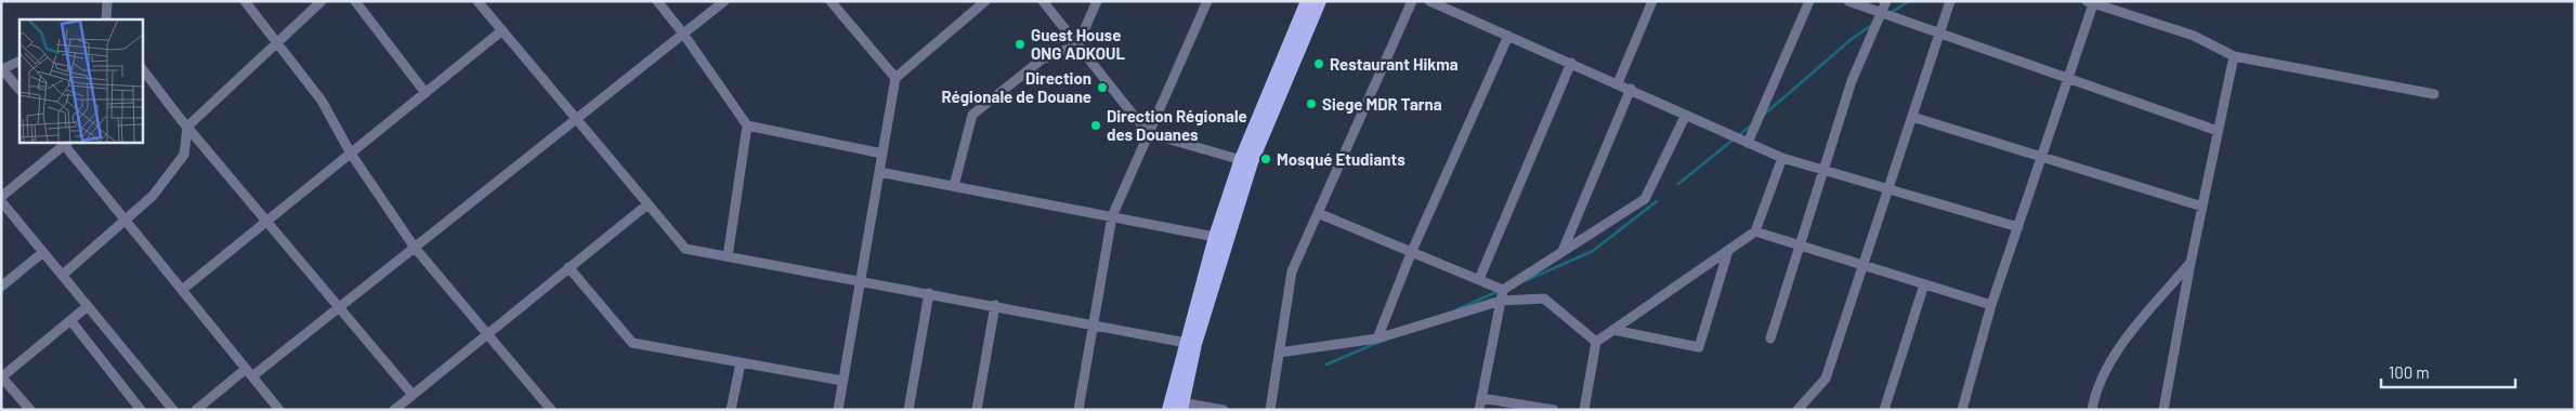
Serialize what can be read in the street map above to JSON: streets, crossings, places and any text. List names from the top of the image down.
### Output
{
  "places": [
    "Guest House ONG ADKOUL",
    "Restaurant Hikma",
    "Direction Régionale de Douane",
    "Siege MDR Tarna",
    "Direction Régionale des Douanes",
    "Mosqué Etudiants"
  ],
  "scale_bar": "100 m"
}
